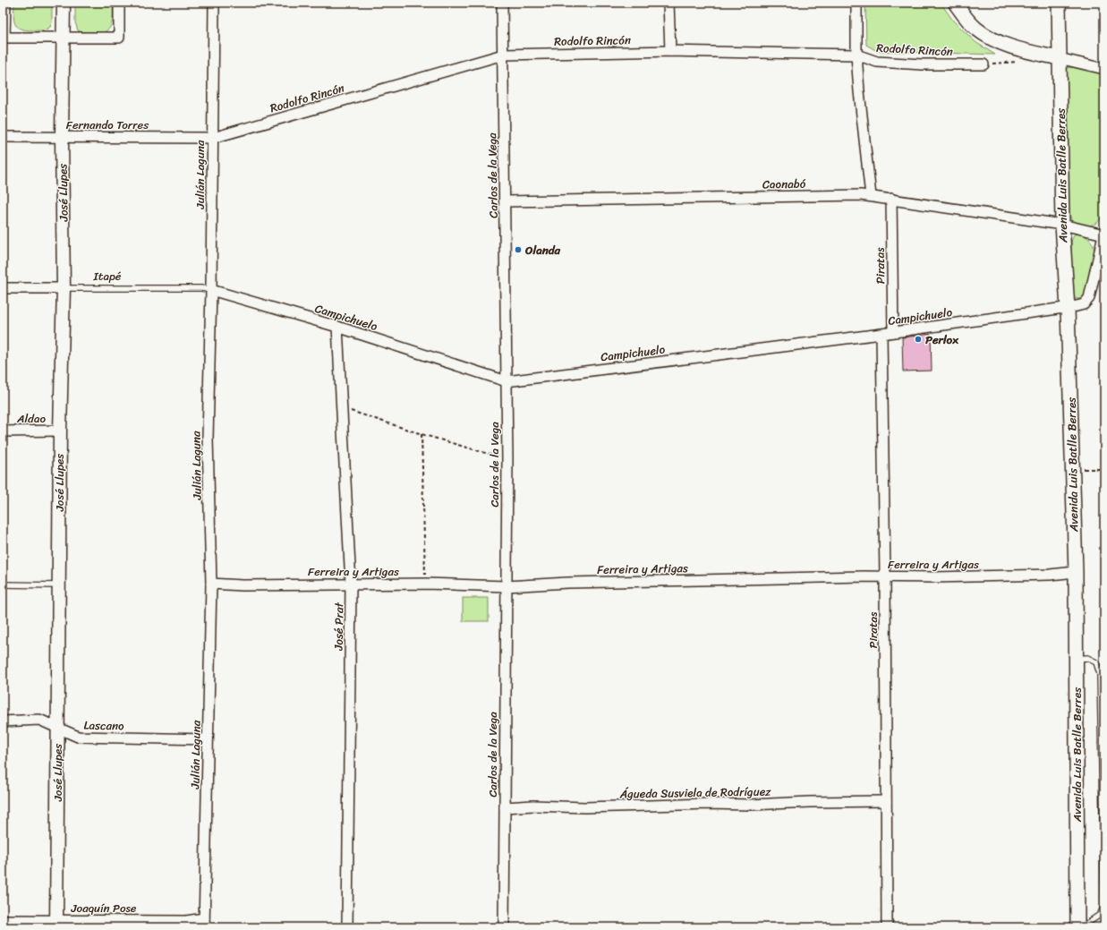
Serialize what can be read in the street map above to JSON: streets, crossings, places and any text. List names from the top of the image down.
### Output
{
  "streets": {
    "main road": ["Avenida Luis Batlle Berres"],
    "street": [
      "Rodolfo Rincón",
      "Fernando Torres",
      "Julián Laguna",
      "Carlos de la Vega",
      "Caonabó",
      "José Llupes",
      "Piratas",
      "Itapé",
      "Campichuelo",
      "Aldao",
      "Ferreira y Artigas",
      "José Prat",
      "Lascano",
      "Águeda Susviela de Rodríguez",
      "Joaquín Pose"
    ]
  },
  "crossings": [
    ["Rodolfo Rincón", "Fernando Torres"],
    ["Rodolfo Rincón", "Julián Laguna"],
    ["Rodolfo Rincón", "Carlos de la Vega"],
    ["Fernando Torres", "Julián Laguna"],
    ["Fernando Torres", "José Llupes"],
    ["Julián Laguna", "Itapé"],
    ["Julián Laguna", "Campichuelo"],
    ["Julián Laguna", "Ferreira y Artigas"],
    ["Julián Laguna", "Lascano"],
    ["Julián Laguna", "Joaquín Pose"],
    ["Carlos de la Vega", "Caonabó"],
    ["Carlos de la Vega", "Campichuelo"],
    ["Carlos de la Vega", "Ferreira y Artigas"],
    ["Carlos de la Vega", "Águeda Susviela de Rodríguez"],
    ["Avenida Luis Batlle Berres", "Caonabó"],
    ["Avenida Luis Batlle Berres", "Campichuelo"],
    ["Avenida Luis Batlle Berres", "Ferreira y Artigas"],
    ["Caonabó", "Piratas"],
    ["José Llupes", "Itapé"],
    ["José Llupes", "Aldao"],
    ["José Llupes", "Lascano"],
    ["José Llupes", "Joaquín Pose"],
    ["Piratas", "Campichuelo"],
    ["Piratas", "Ferreira y Artigas"],
    ["Piratas", "Águeda Susviela de Rodríguez"],
    ["Itapé", "Campichuelo"],
    ["Campichuelo", "José Prat"],
    ["Ferreira y Artigas", "José Prat"]
  ],
  "places": ["Olanda", "Perlox"]
}
